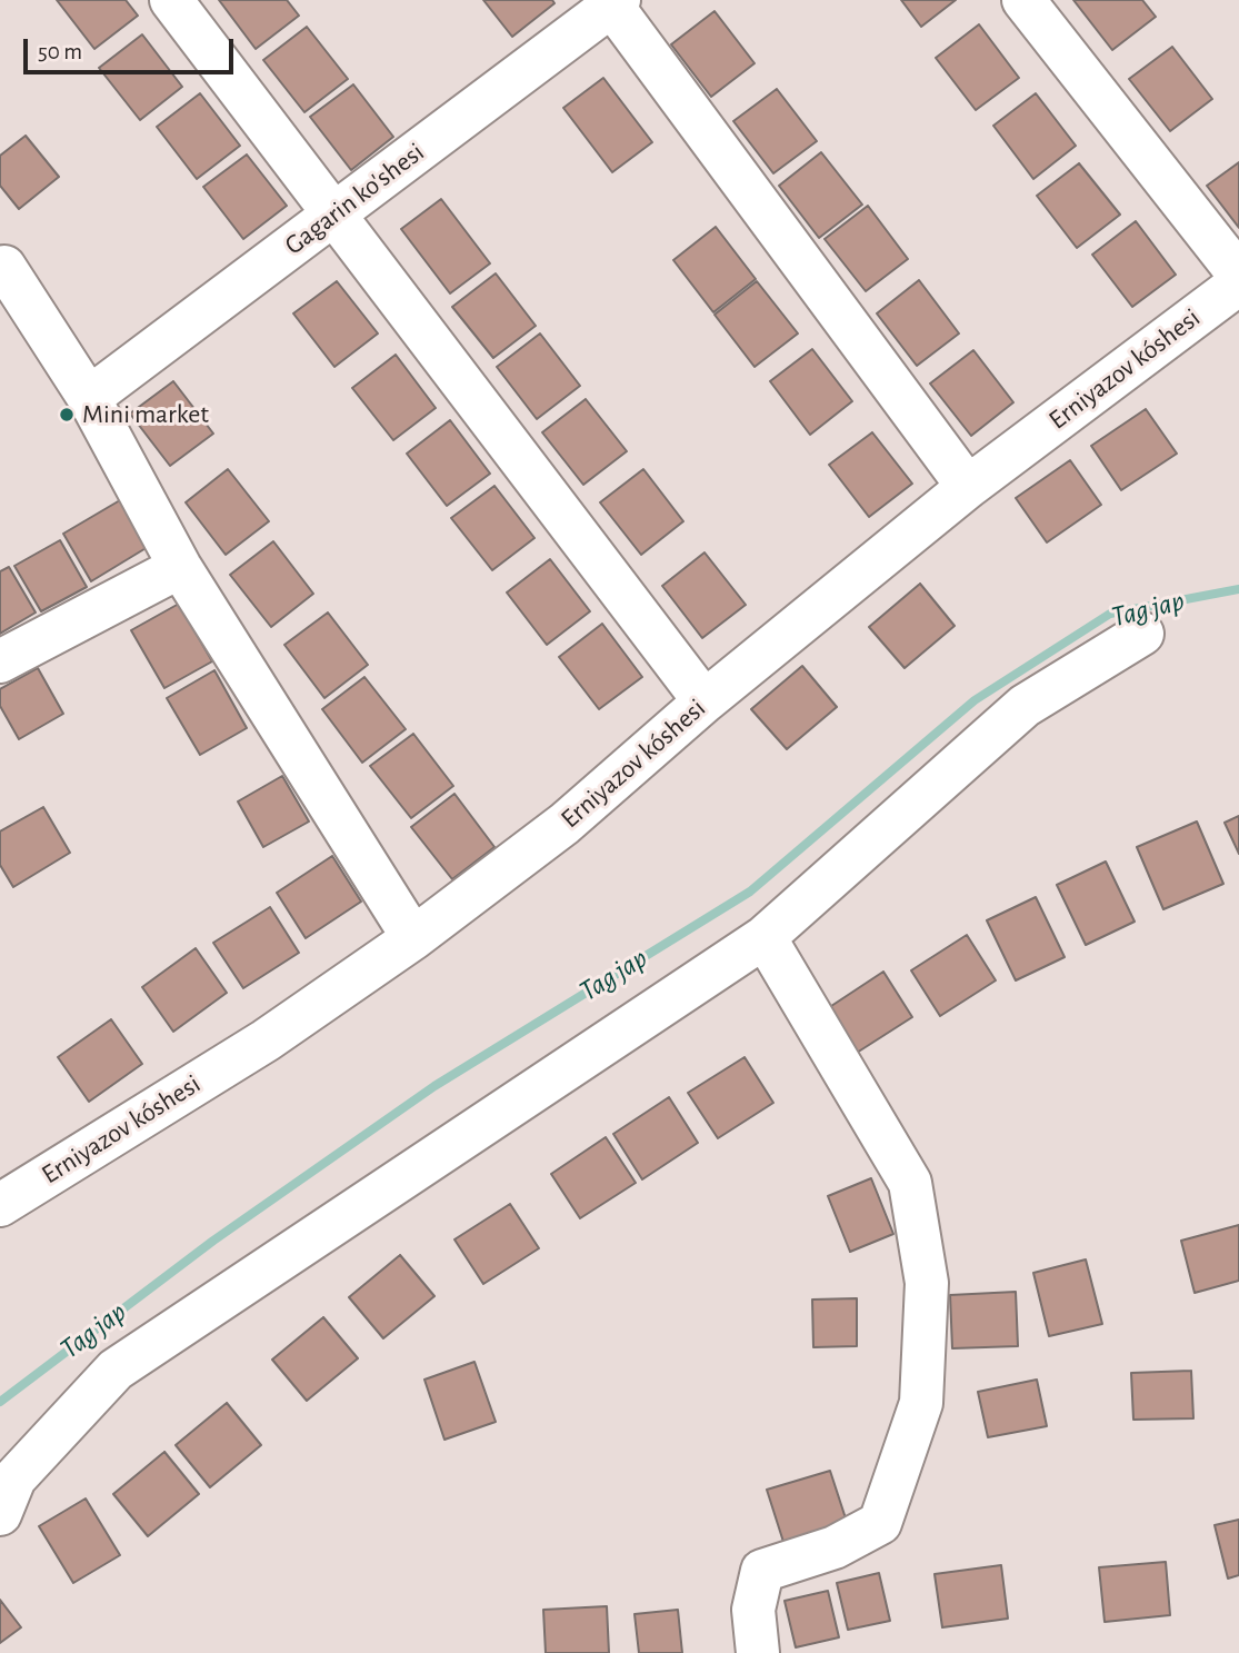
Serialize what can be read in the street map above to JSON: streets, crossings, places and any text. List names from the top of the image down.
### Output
{
  "streets": {
    "street": ["Gagarin ko'shesi", "Erniyazov kóshesi"]
  },
  "water": ["Tag jap"],
  "places": ["Mini market"],
  "scale_bar": "50 m"
}
